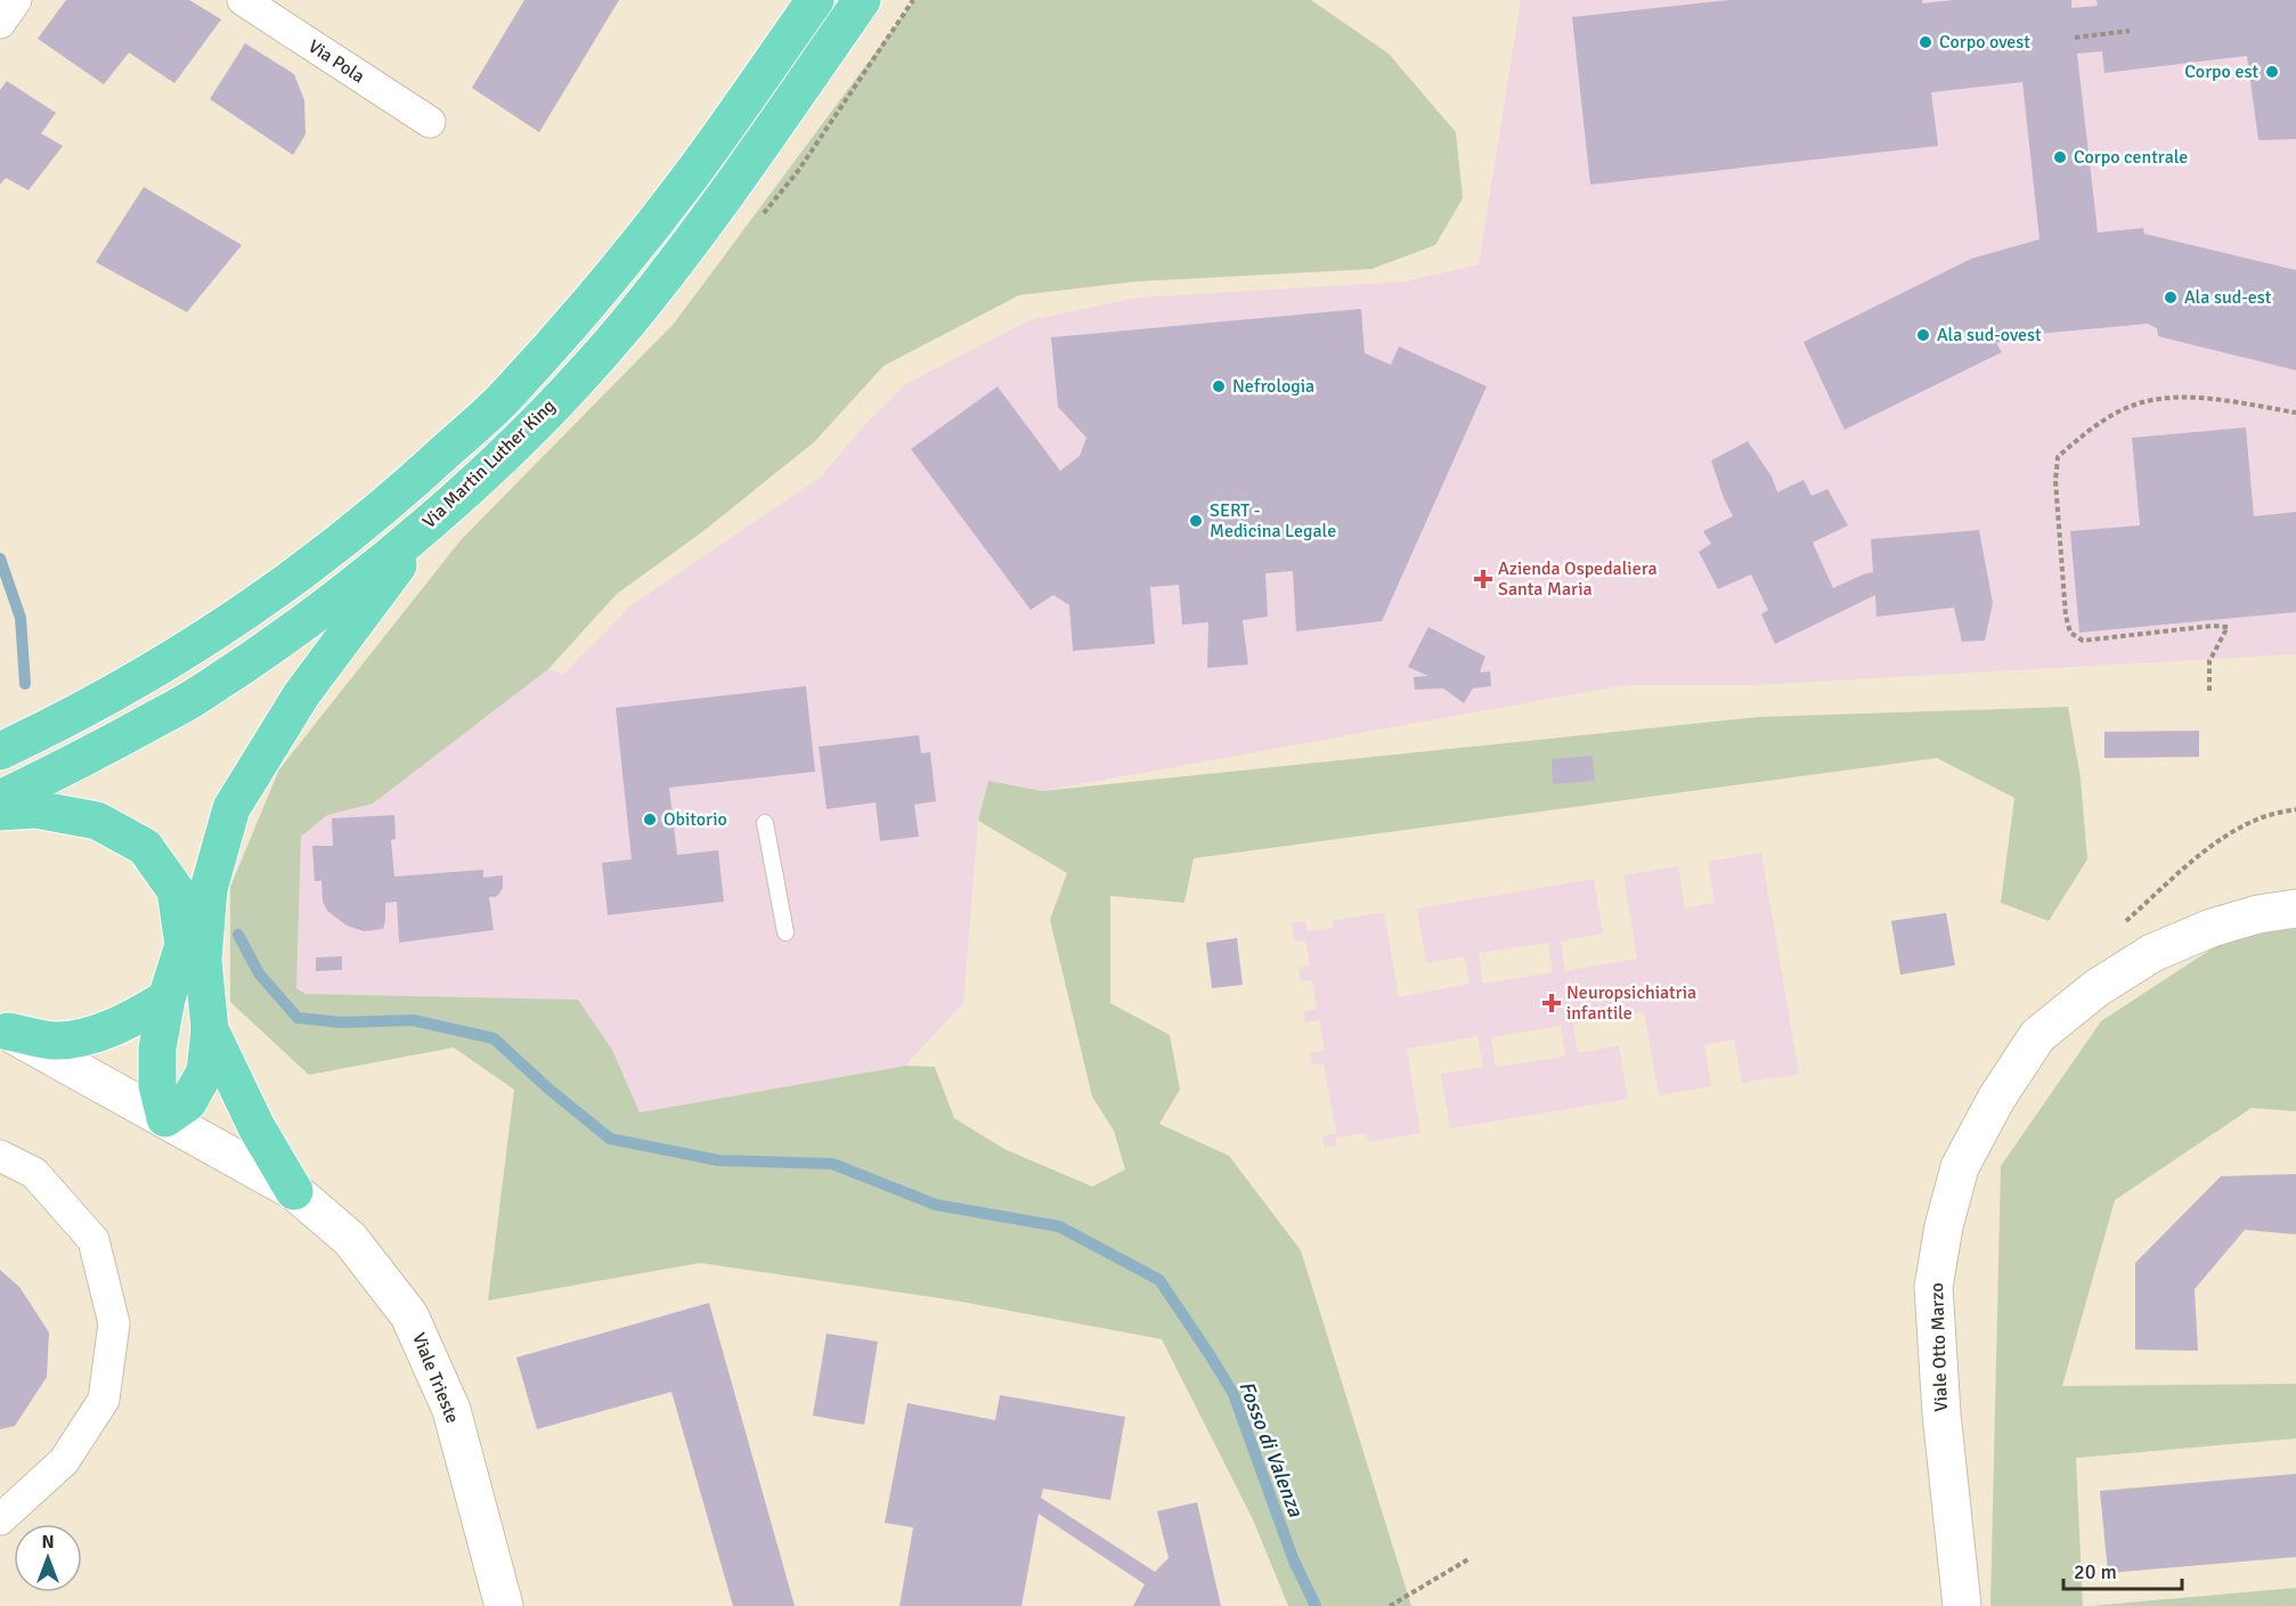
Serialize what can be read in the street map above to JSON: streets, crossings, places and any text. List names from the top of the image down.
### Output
{
  "streets": {
    "main road": ["Via Martin Luther King"],
    "street": ["Via Pola", "Viale Otto Marzo", "Viale Trieste"]
  },
  "water": ["Fosso di Valenza"],
  "places": {
    "other": [
      "Corpo ovest",
      "Corpo est",
      "Corpo centrale",
      "Ala sud-est",
      "Ala sud-ovest",
      "Nefrologia",
      "SERT - Medicina Legale",
      "Obitorio"
    ],
    "health": ["Azienda Ospedaliera Santa Maria", "Neuropsichiatria infantile"]
  },
  "scale_bar": "20 m",
  "north": "top"
}
